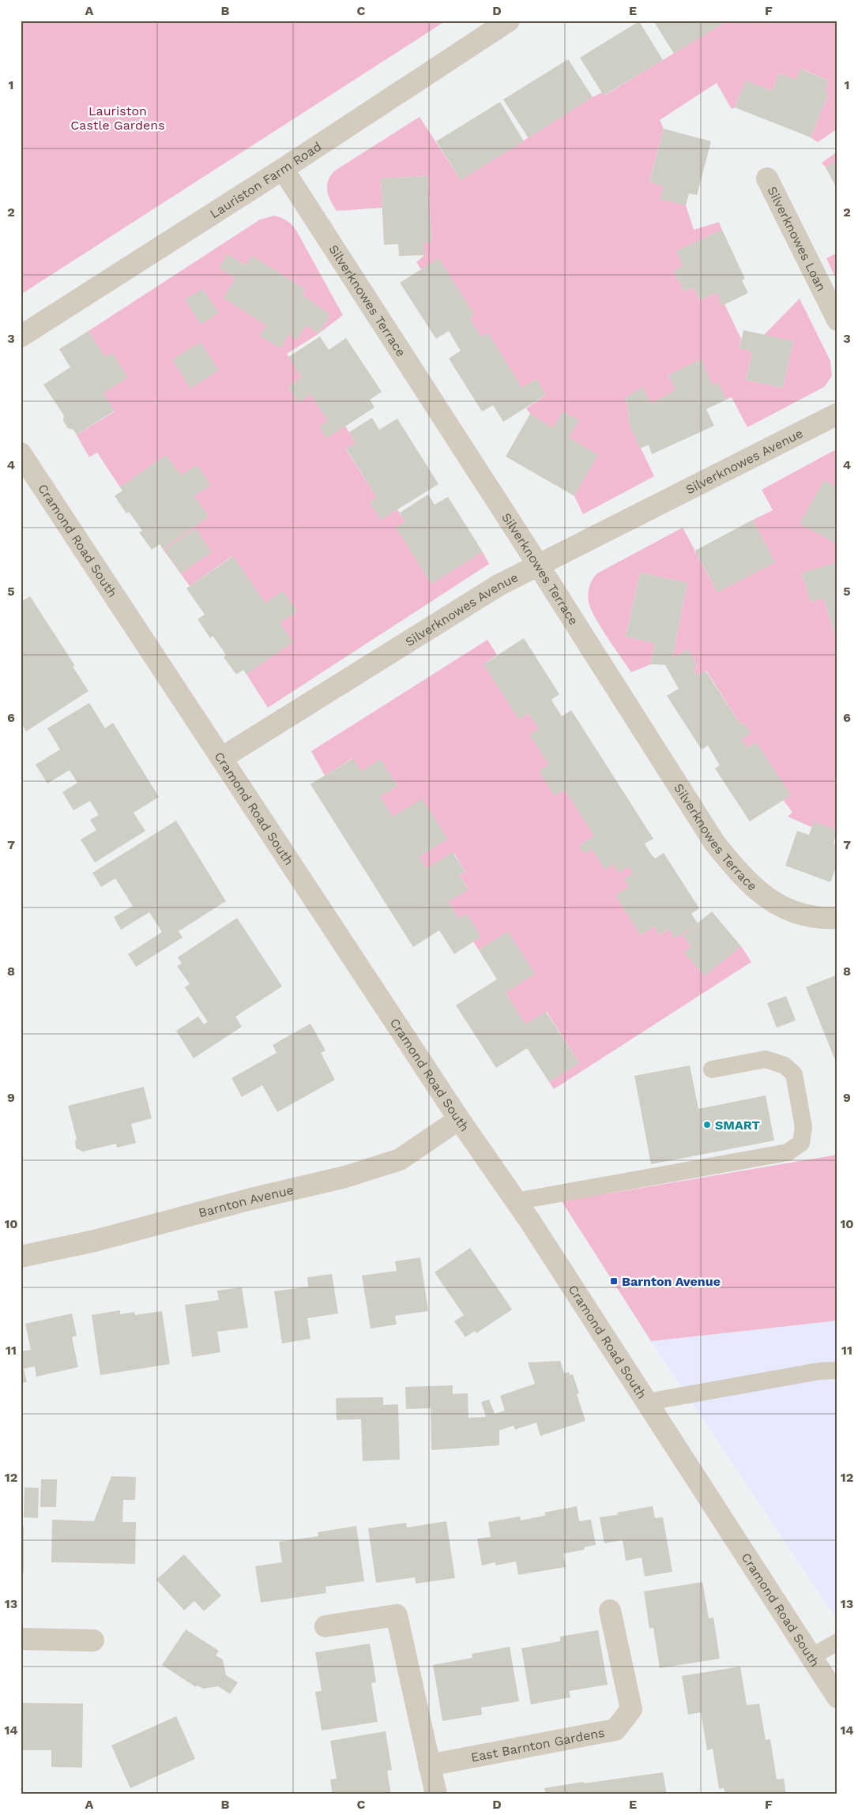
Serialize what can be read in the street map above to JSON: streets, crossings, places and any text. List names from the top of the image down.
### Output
{
  "streets": {
    "street": [
      "Lauriston Farm Road",
      "Silverknowes Loan",
      "Silverknowes Terrace",
      "Silverknowes Avenue",
      "Cramond Road South",
      "Barnton Avenue",
      "East Barnton Gardens"
    ]
  },
  "crossings": [
    ["Lauriston Farm Road", "Silverknowes Terrace"],
    ["Silverknowes Terrace", "Silverknowes Avenue"],
    ["Silverknowes Avenue", "Cramond Road South"],
    ["Cramond Road South", "Barnton Avenue"]
  ],
  "parks": ["Lauriston Castle Gardens"],
  "places": {
    "other": ["SMART"],
    "transit": ["Barnton Avenue"]
  },
  "grid": {
    "columns": [
      "A",
      "B",
      "C",
      "D",
      "E",
      "F"
    ],
    "rows": [
      "1",
      "2",
      "3",
      "4",
      "5",
      "6",
      "7",
      "8",
      "9",
      "10",
      "11",
      "12",
      "13",
      "14"
    ]
  }
}
